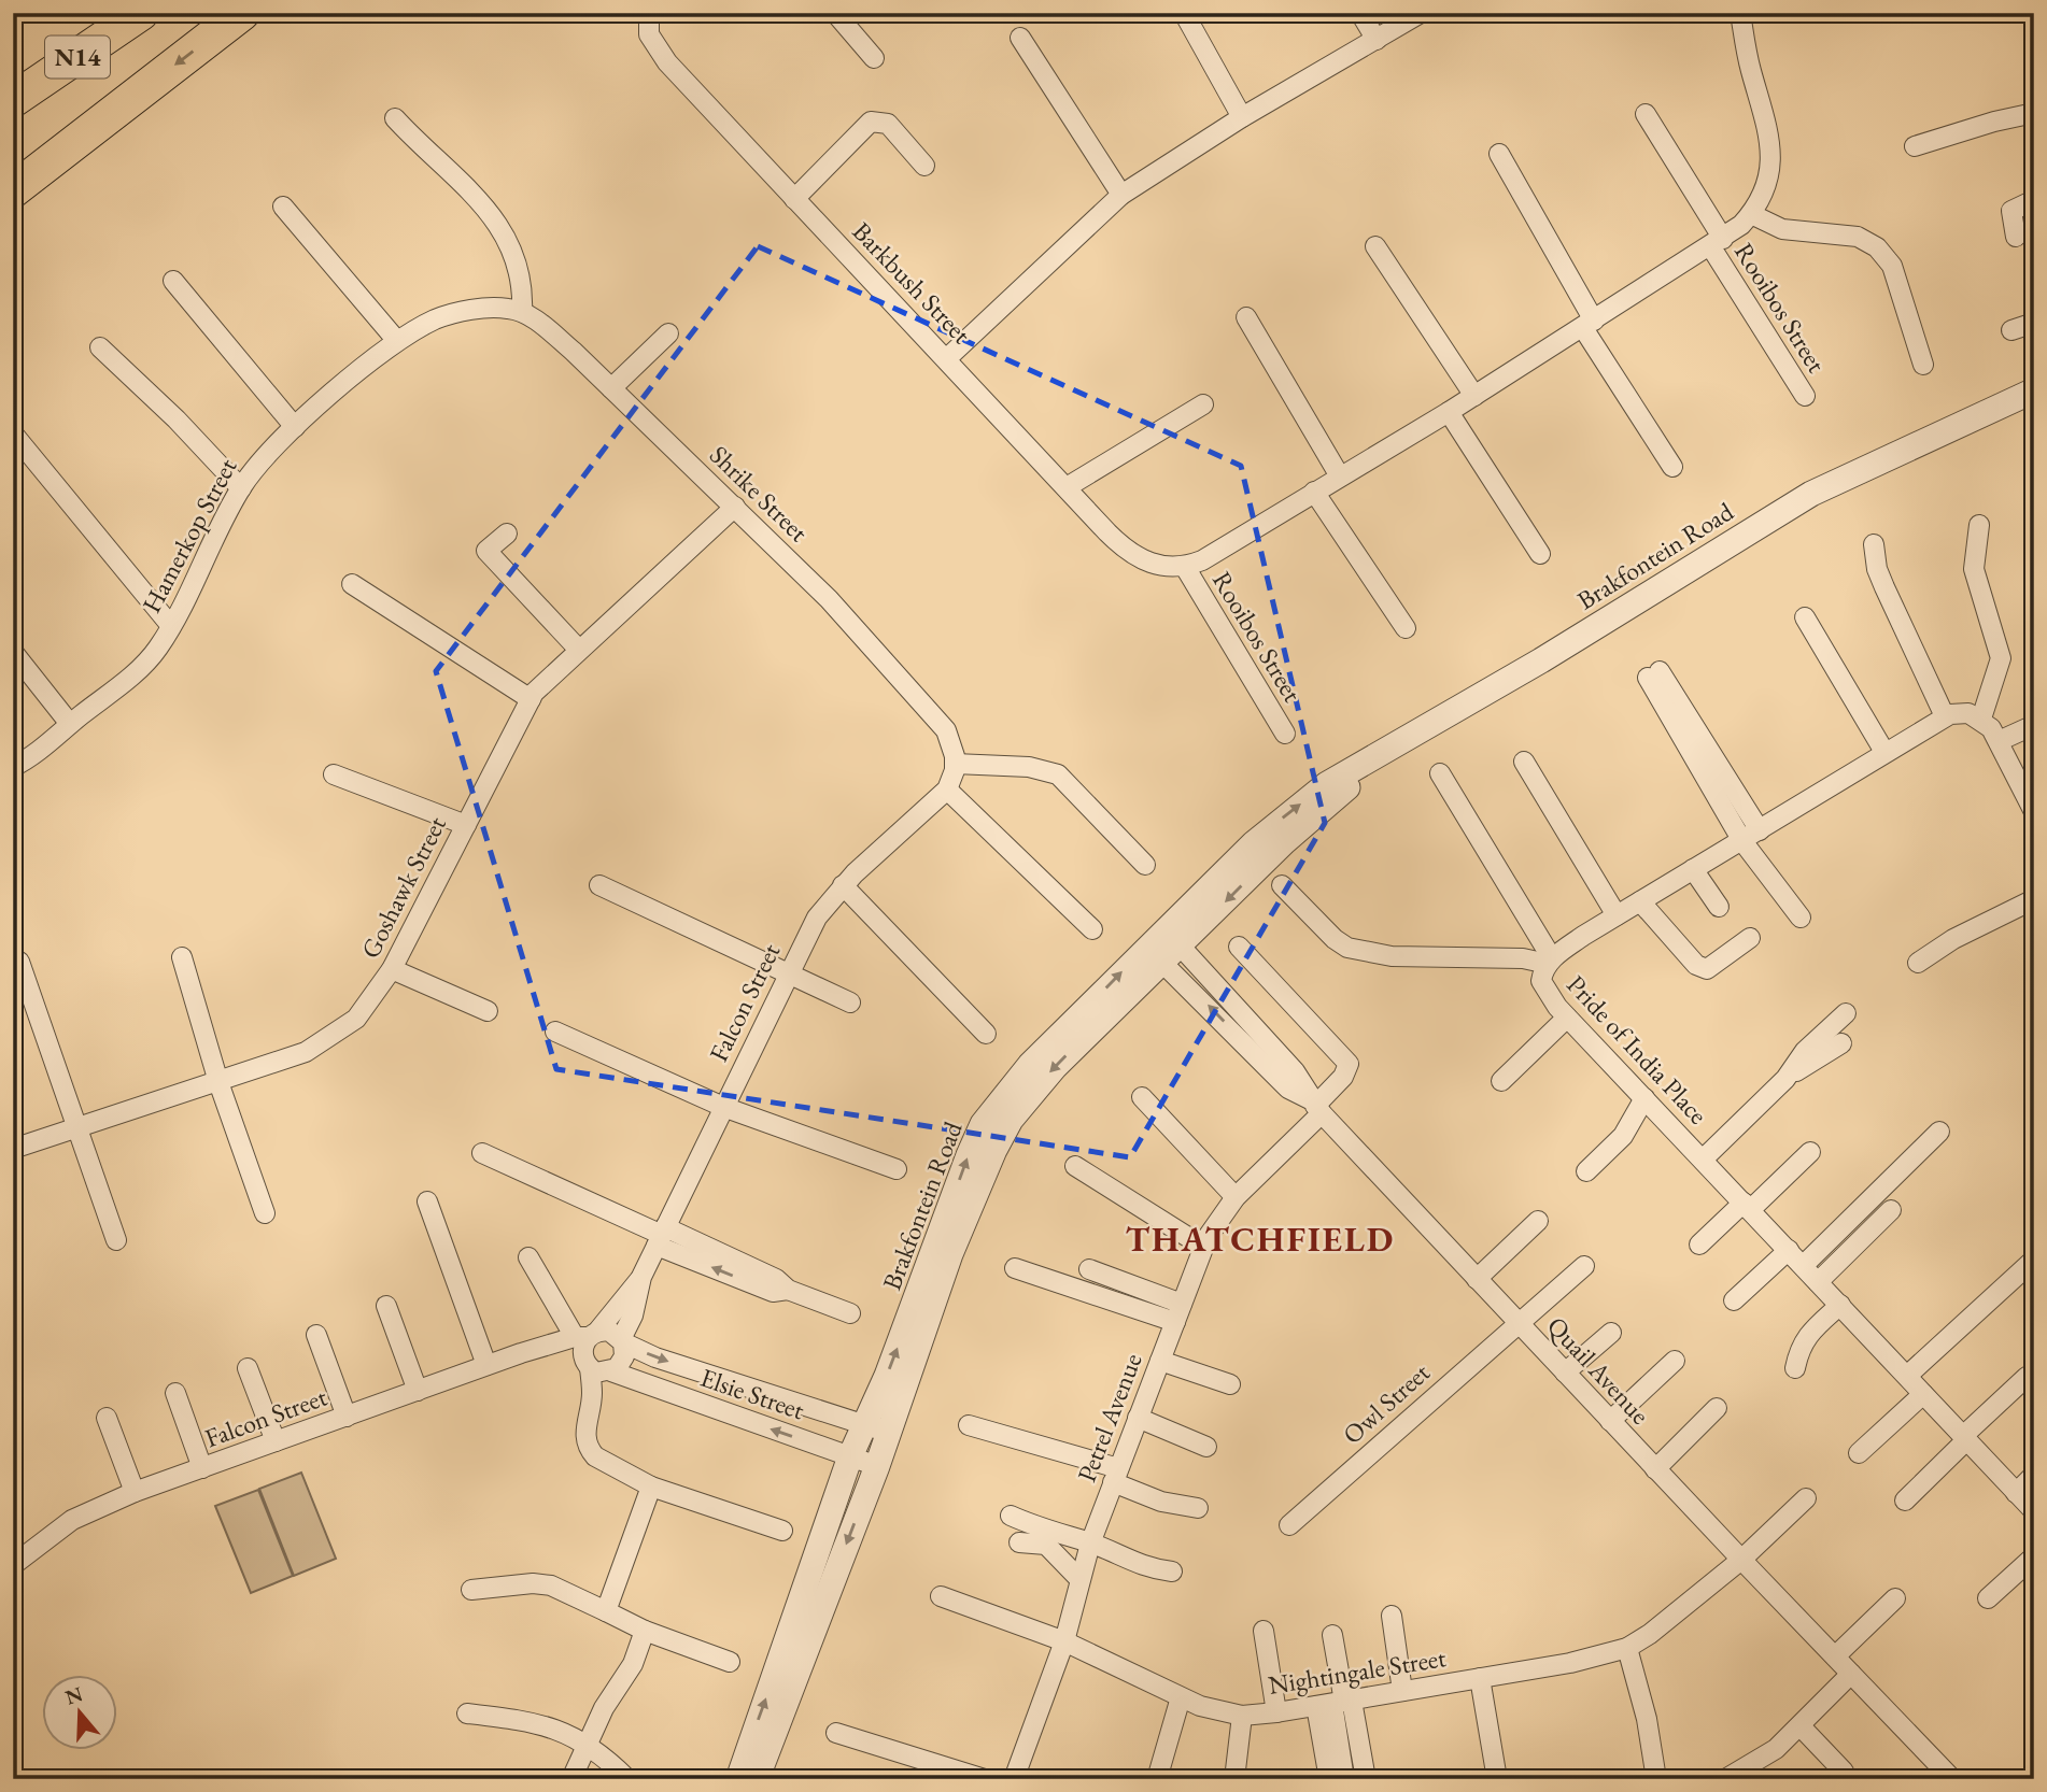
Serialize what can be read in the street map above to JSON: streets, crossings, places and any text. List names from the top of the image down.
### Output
{
  "streets": {
    "highway": ["N14"],
    "street": [
      "Barkbush Street",
      "Rooibos Street",
      "Shrike Street",
      "Hamerkop Street",
      "Brakfontein Road",
      "Goshawk Street",
      "Falcon Street",
      "Pride of India Place",
      "Quail Avenue",
      "Elsie Street",
      "Owl Street",
      "Petrel Avenue",
      "Nightingale Street"
    ]
  },
  "crossings": [
    ["Barkbush Street", "Rooibos Street"],
    ["Shrike Street", "Hamerkop Street"],
    ["Shrike Street", "Goshawk Street"],
    ["Brakfontein Road", "Quail Avenue"],
    ["Brakfontein Road", "Elsie Street"],
    ["Falcon Street", "Elsie Street"],
    ["Quail Avenue", "Owl Street"],
    ["Quail Avenue", "Petrel Avenue"],
    ["Quail Avenue", "Nightingale Street"],
    ["Petrel Avenue", "Nightingale Street"]
  ],
  "districts": ["THATCHFIELD"],
  "north": "top"
}
